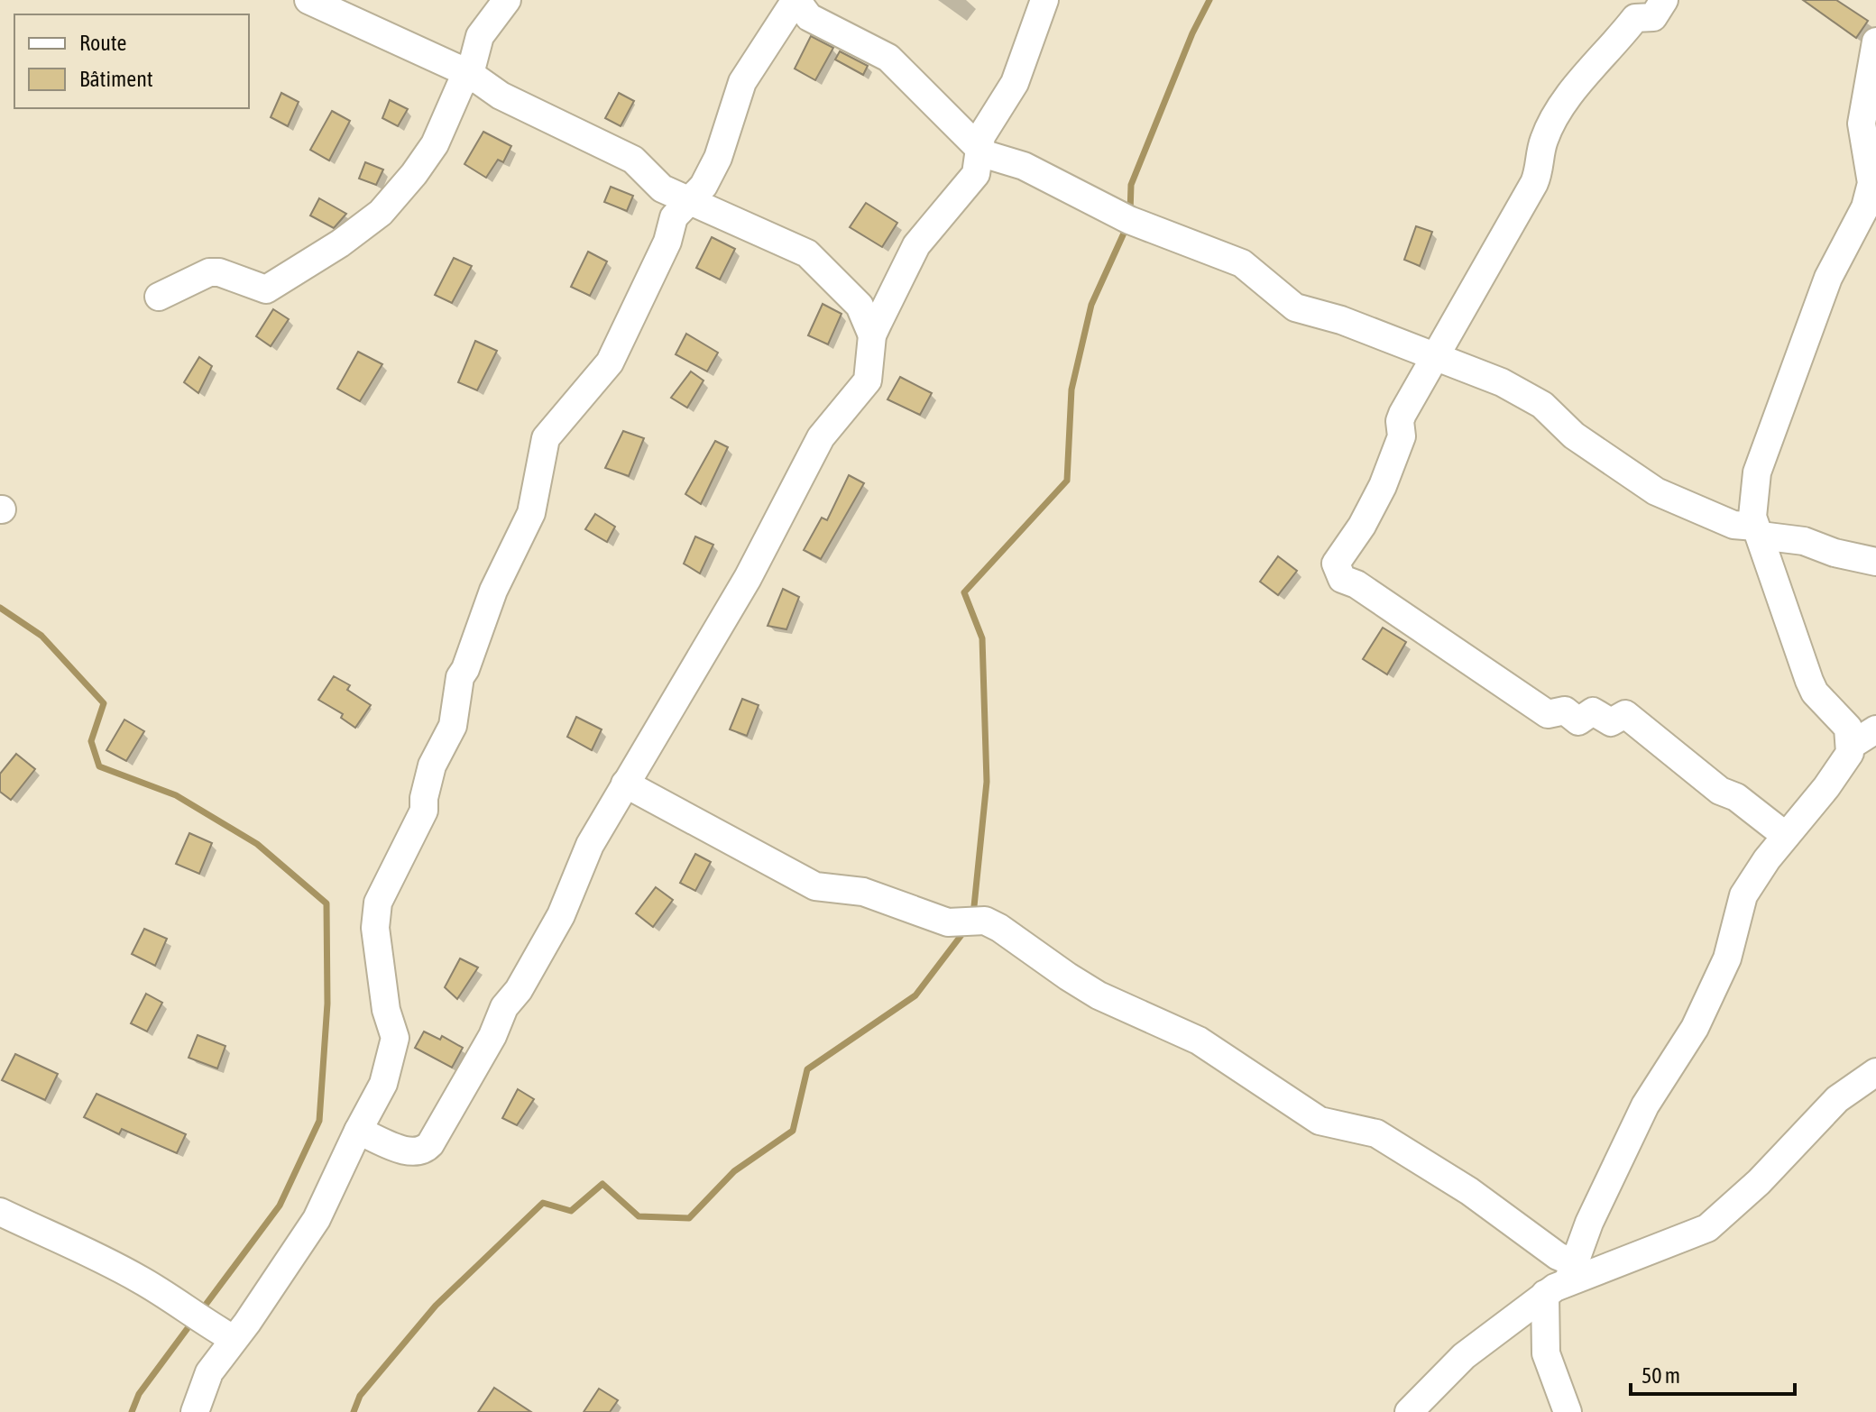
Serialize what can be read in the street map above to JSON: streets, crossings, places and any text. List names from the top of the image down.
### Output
{
  "legend": ["Route", "Bâtiment"],
  "scale_bar": "50 m"
}
